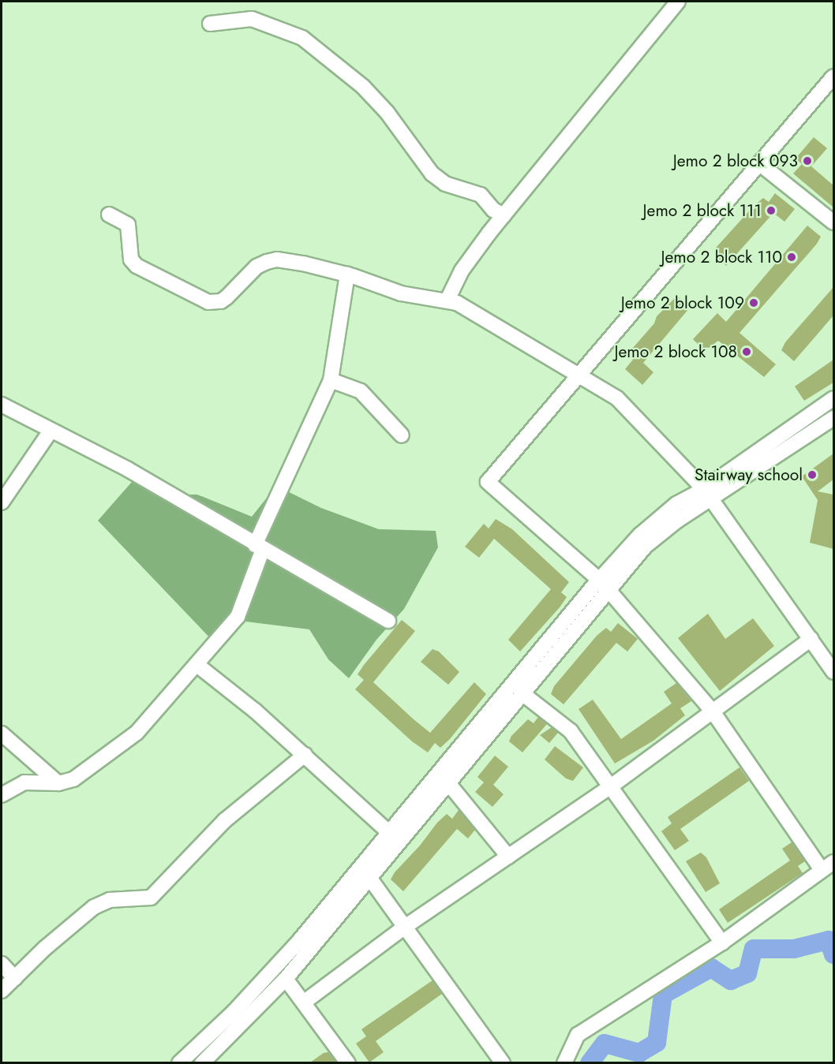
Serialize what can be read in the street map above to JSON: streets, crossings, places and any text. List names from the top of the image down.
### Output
{
  "places": [
    "Jemo 2 block 093",
    "Jemo 2 block 111",
    "Jemo 2 block 110",
    "Jemo 2 block 109",
    "Jemo 2 block 108",
    "Stairway school"
  ]
}
